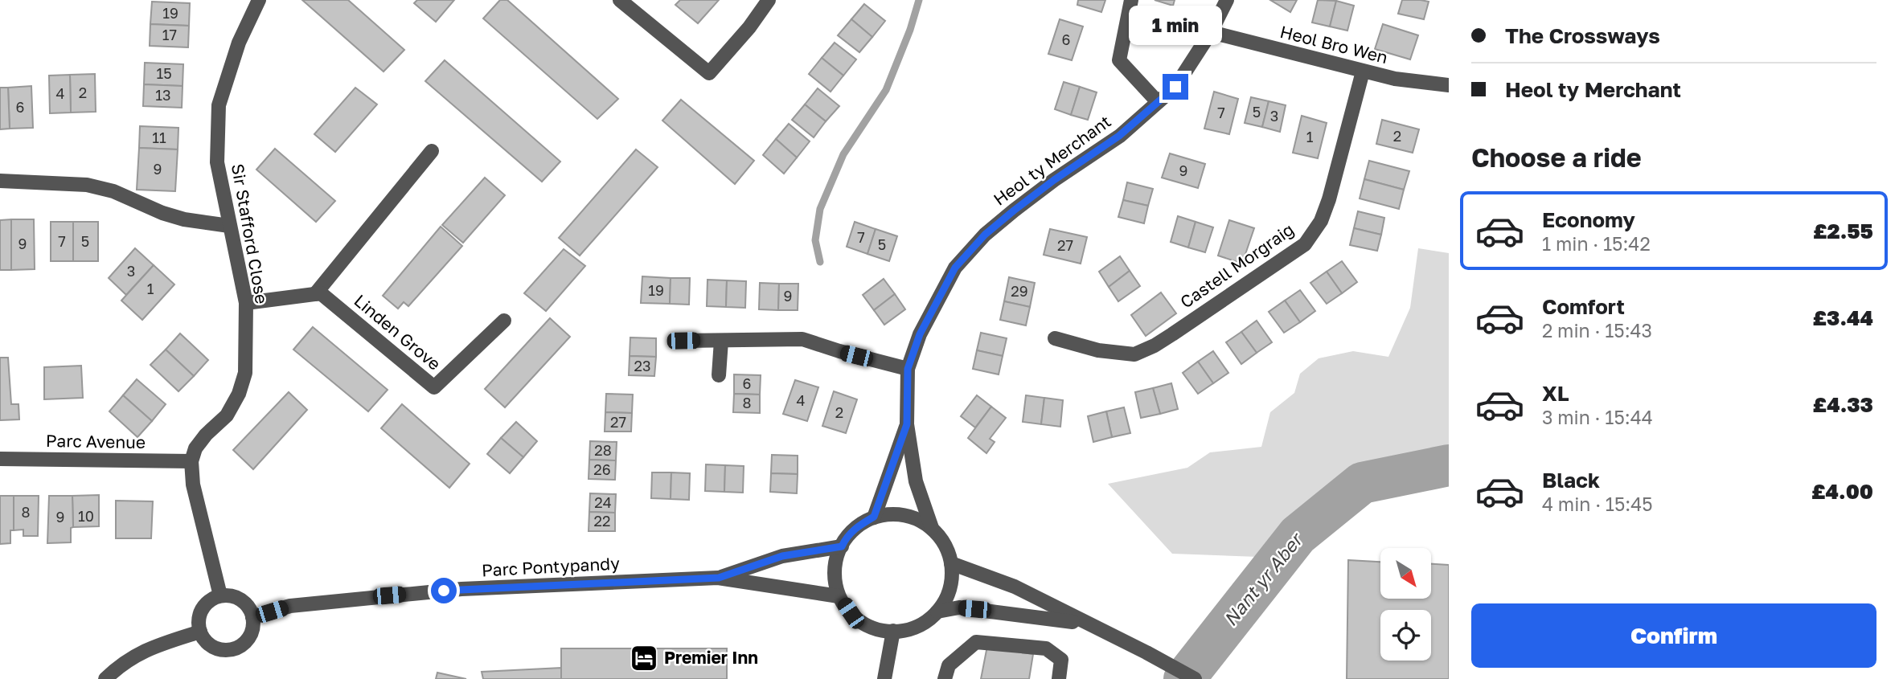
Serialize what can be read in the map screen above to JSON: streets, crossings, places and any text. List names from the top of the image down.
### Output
{
  "streets": {
    "street": [
      "Heol Bro Wen",
      "Heol ty Merchant",
      "Sir Stafford Close",
      "Castell Morgraig",
      "Linden Grove",
      "Parc Avenue",
      "Parc Pontypandy"
    ]
  },
  "crossings": [
    ["Heol Bro Wen", "Heol ty Merchant"],
    ["Heol Bro Wen", "Castell Morgraig"],
    ["Heol ty Merchant", "Parc Pontypandy"],
    ["Sir Stafford Close", "Parc Avenue"]
  ],
  "water": ["Nant yr Aber"],
  "places": {
    "hotel": ["Premier Inn"]
  },
  "house_numbers": [
    "19",
    "17",
    "6",
    "15",
    "2",
    "4",
    "13",
    "6",
    "5",
    "7",
    "3",
    "2",
    "1",
    "11",
    "9",
    "9",
    "7",
    "7",
    "5",
    "9",
    "5",
    "27",
    "3",
    "1",
    "19",
    "29",
    "9",
    "23",
    "6",
    "4",
    "8",
    "2",
    "27",
    "28",
    "26",
    "24",
    "8",
    "10",
    "9",
    "22"
  ],
  "north": "bottom right",
  "page": {
    "banner": ["The Crossways", "Heol ty Merchant"],
    "bubble": "1 min",
    "heading": "Choose a ride",
    "list": [
      {
        "name": "Economy",
        "note": "1 min · 15:42",
        "value": "£2.55"
      },
      {
        "name": "Comfort",
        "note": "2 min · 15:43",
        "value": "£3.44"
      },
      {
        "name": "XL",
        "note": "3 min · 15:44",
        "value": "£4.33"
      },
      {
        "name": "Black",
        "note": "4 min · 15:45",
        "value": "£4.00"
      }
    ],
    "buttons": "Confirm"
  }
}
